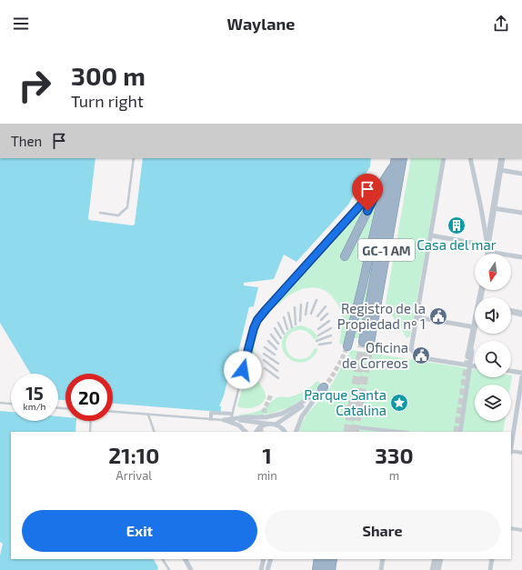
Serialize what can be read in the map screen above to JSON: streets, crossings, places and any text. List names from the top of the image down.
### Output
{
  "streets": {
    "highway": ["GC-1 AM"]
  },
  "places": {
    "building": ["Casa del mar"],
    "public building": ["Registro de la Propiedad nº 1", "Oficina de Correos"],
    "place": ["Parque Santa Catalina"]
  },
  "north": "bottom",
  "page": {
    "header": "Waylane",
    "turn": ["300 m", "Turn right"],
    "then": "Then",
    "speed": "15 km/h",
    "limit": "20",
    "eta": [
      "21:10",
      "Arrival",
      "1",
      "min",
      "330",
      "m"
    ],
    "buttons": ["Exit", "Share"]
  }
}
